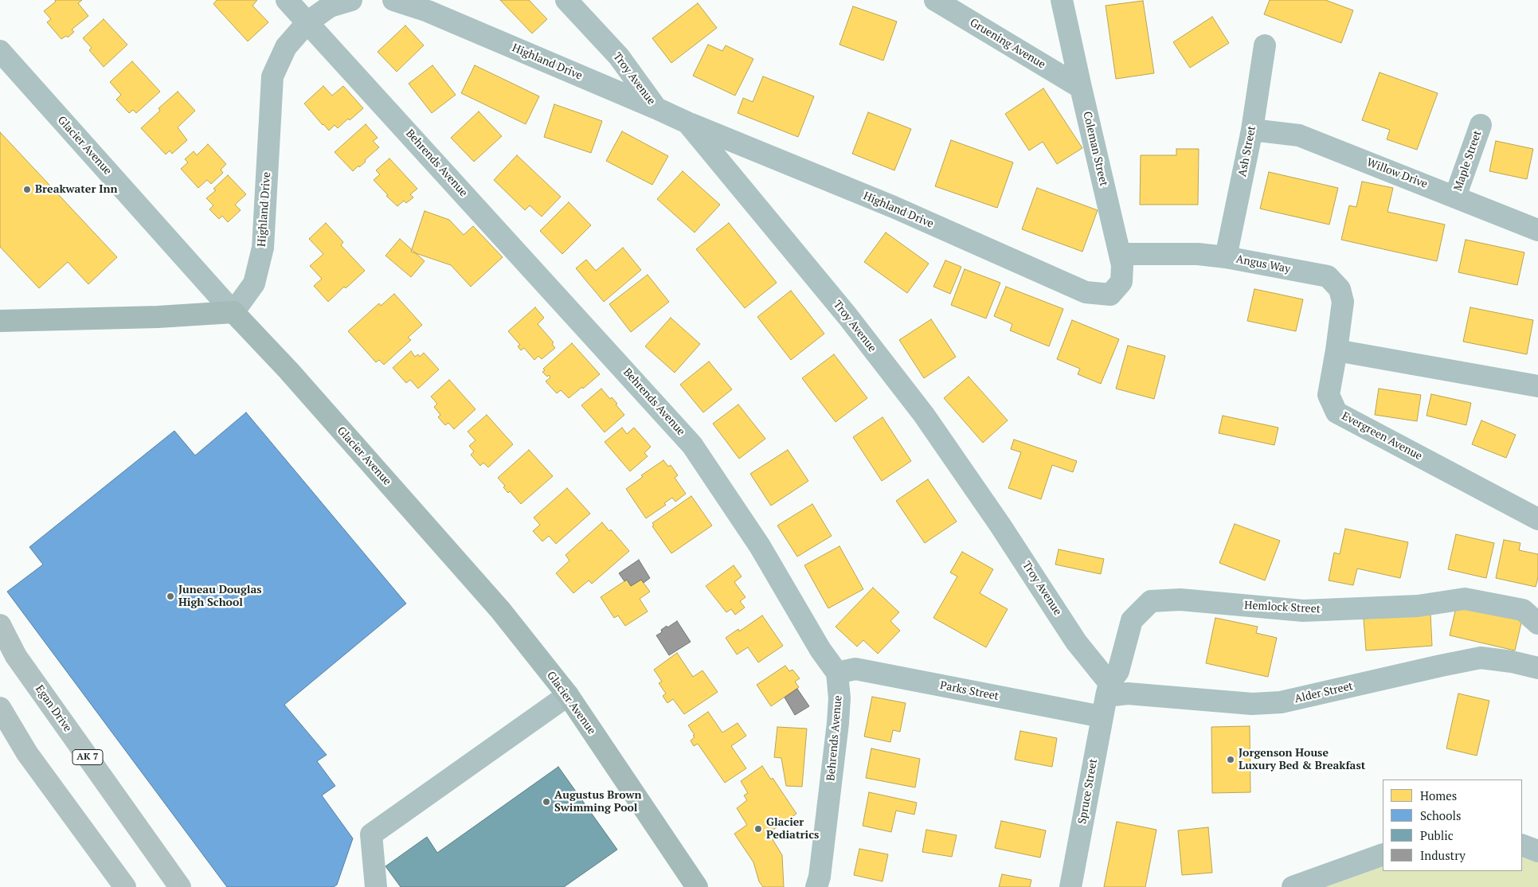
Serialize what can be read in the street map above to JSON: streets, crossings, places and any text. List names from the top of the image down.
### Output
{
  "streets": {
    "highway": ["Egan Drive", "AK 7"],
    "main road": ["Glacier Avenue"],
    "street": [
      "Gruening Avenue",
      "Highland Drive",
      "Troy Avenue",
      "Coleman Street",
      "Ash Street",
      "Maple Street",
      "Behrends Avenue",
      "Willow Drive",
      "Angus Way",
      "Evergreen Avenue",
      "Hemlock Street",
      "Parks Street",
      "Alder Street",
      "Spruce Street"
    ]
  },
  "crossings": [
    ["Gruening Avenue", "Coleman Street"],
    ["Highland Drive", "Troy Avenue"],
    ["Highland Drive", "Glacier Avenue"],
    ["Highland Drive", "Coleman Street"],
    ["Highland Drive", "Behrends Avenue"],
    ["Troy Avenue", "Hemlock Street"],
    ["Troy Avenue", "Alder Street"],
    ["Troy Avenue", "Spruce Street"],
    ["Coleman Street", "Angus Way"],
    ["Ash Street", "Willow Drive"],
    ["Ash Street", "Angus Way"],
    ["Maple Street", "Willow Drive"],
    ["Behrends Avenue", "Parks Street"],
    ["Angus Way", "Evergreen Avenue"],
    ["Hemlock Street", "Alder Street"],
    ["Hemlock Street", "Spruce Street"],
    ["Parks Street", "Spruce Street"],
    ["Alder Street", "Spruce Street"]
  ],
  "places": [
    "Breakwater Inn",
    "Juneau Douglas High School",
    "Jorgenson House Luxury Bed & Breakfast",
    "Augustus Brown Swimming Pool",
    "Glacier Pediatrics"
  ],
  "legend": [
    "Homes",
    "Schools",
    "Public",
    "Industry"
  ]
}
